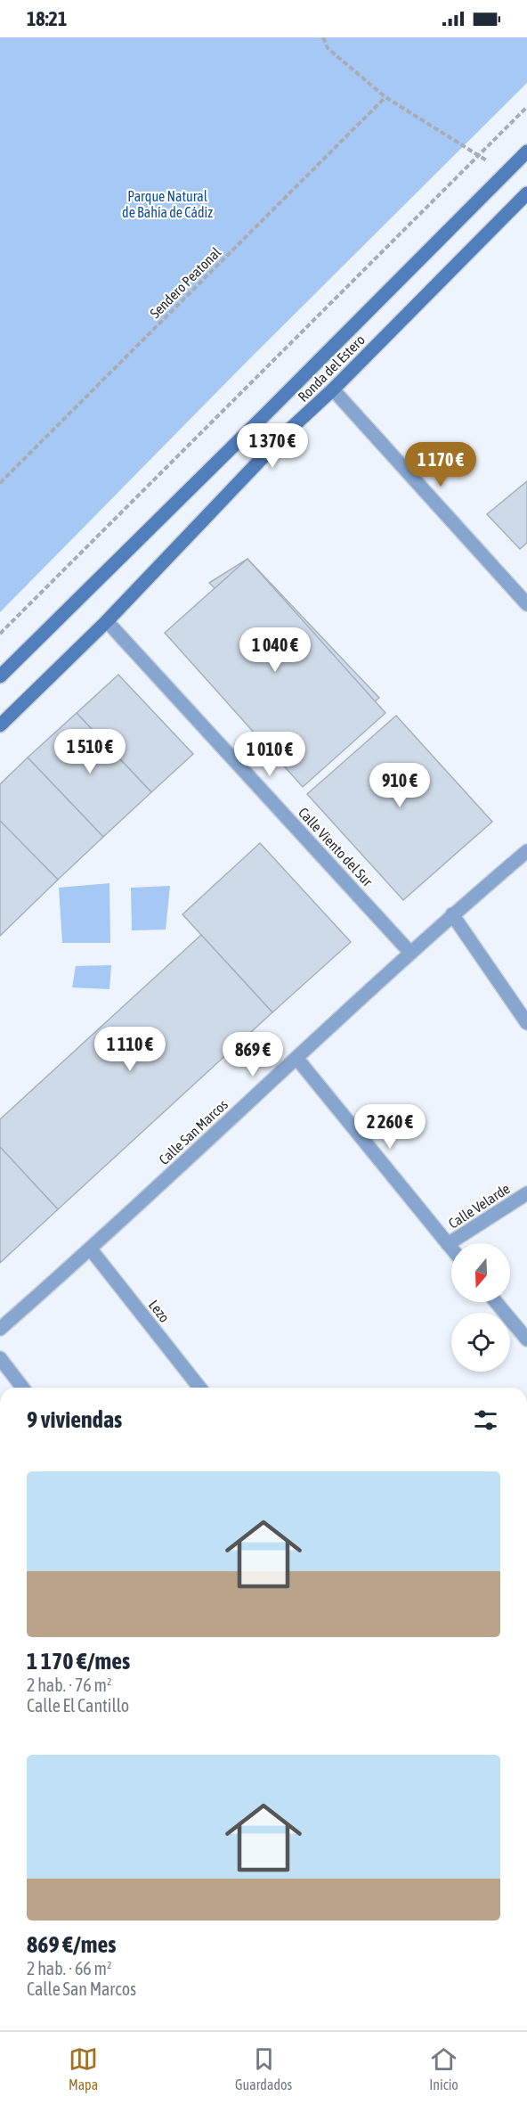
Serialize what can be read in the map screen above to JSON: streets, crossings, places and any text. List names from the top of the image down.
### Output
{
  "streets": {
    "street": [
      "Ronda del Estero",
      "Calle Viento del Sur",
      "Calle San Marcos",
      "Calle Velarde",
      "Lezo"
    ],
    "path": ["Sendero Peatonal"]
  },
  "crossings": [
    ["Ronda del Estero", "Calle Viento del Sur"],
    ["Calle Viento del Sur", "Calle San Marcos"],
    ["Calle San Marcos", "Lezo"]
  ],
  "parks": ["Parque Natural de Bahía de Cádiz"],
  "north": "bottom",
  "page": {
    "status": "18:21",
    "price": [
      "1 370 €",
      "1 170 €",
      "1 040 €",
      "1 510 €",
      "1 010 €",
      "910 €",
      "1 110 €",
      "869 €",
      "2 260 €"
    ],
    "heading": "9 viviendas",
    "list": [
      {
        "name": "1 170 €/mes",
        "note": "2 hab. · 76 m² · Calle El Cantillo"
      },
      {
        "name": "869 €/mes",
        "note": "2 hab. · 66 m² · Calle San Marcos"
      }
    ],
    "tabs": ["Mapa", "Guardados", "Inicio"]
  }
}
